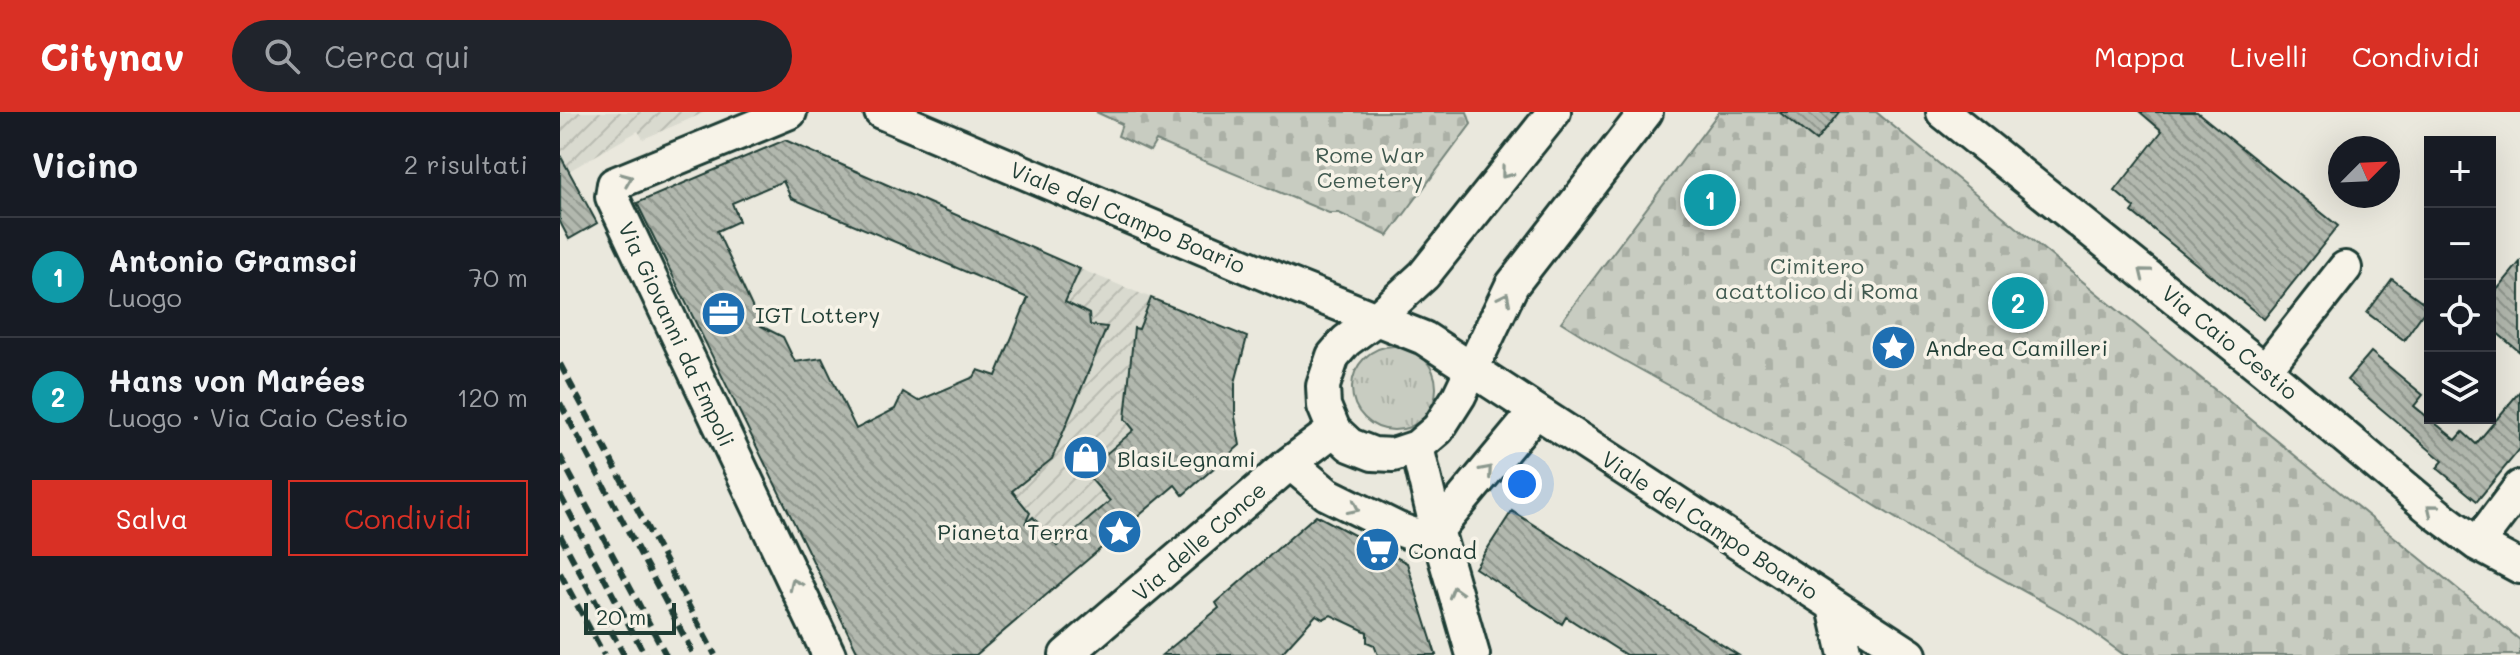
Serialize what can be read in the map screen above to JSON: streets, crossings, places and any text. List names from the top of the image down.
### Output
{
  "streets": {
    "street": [
      "Viale del Campo Boario",
      "Via Giovanni da Empoli",
      "Via Caio Cestio",
      "Via delle Conce"
    ]
  },
  "crossings": [
    ["Viale del Campo Boario", "Via delle Conce"]
  ],
  "one_way": ["Via Caio Cestio"],
  "parks": ["Rome War Cemetery", "Cimitero acattolico di Roma"],
  "places": {
    "office": ["IGT Lottery"],
    "place": ["Andrea Camilleri", "Pianeta Terra"],
    "shop": ["BlasiLegnami"],
    "supermarket": ["Conad"]
  },
  "scale_bar": "20 m",
  "north": "top right",
  "page": {
    "header": "Citynav",
    "search": "Cerca qui",
    "nav": ["Mappa", "Livelli", "Condividi"],
    "heading": ["Vicino", "2 risultati"],
    "map_buttons": ["+", "−"],
    "pins": ["1", "2"],
    "list": [
      {
        "mark": "1",
        "name": "Antonio Gramsci",
        "note": "Luogo",
        "value": "70 m"
      },
      {
        "mark": "2",
        "name": "Hans von Marées",
        "note": "Luogo · Via Caio Cestio",
        "value": "120 m"
      }
    ],
    "buttons": ["Salva", "Condividi"],
    "scale": "20 m"
  }
}
